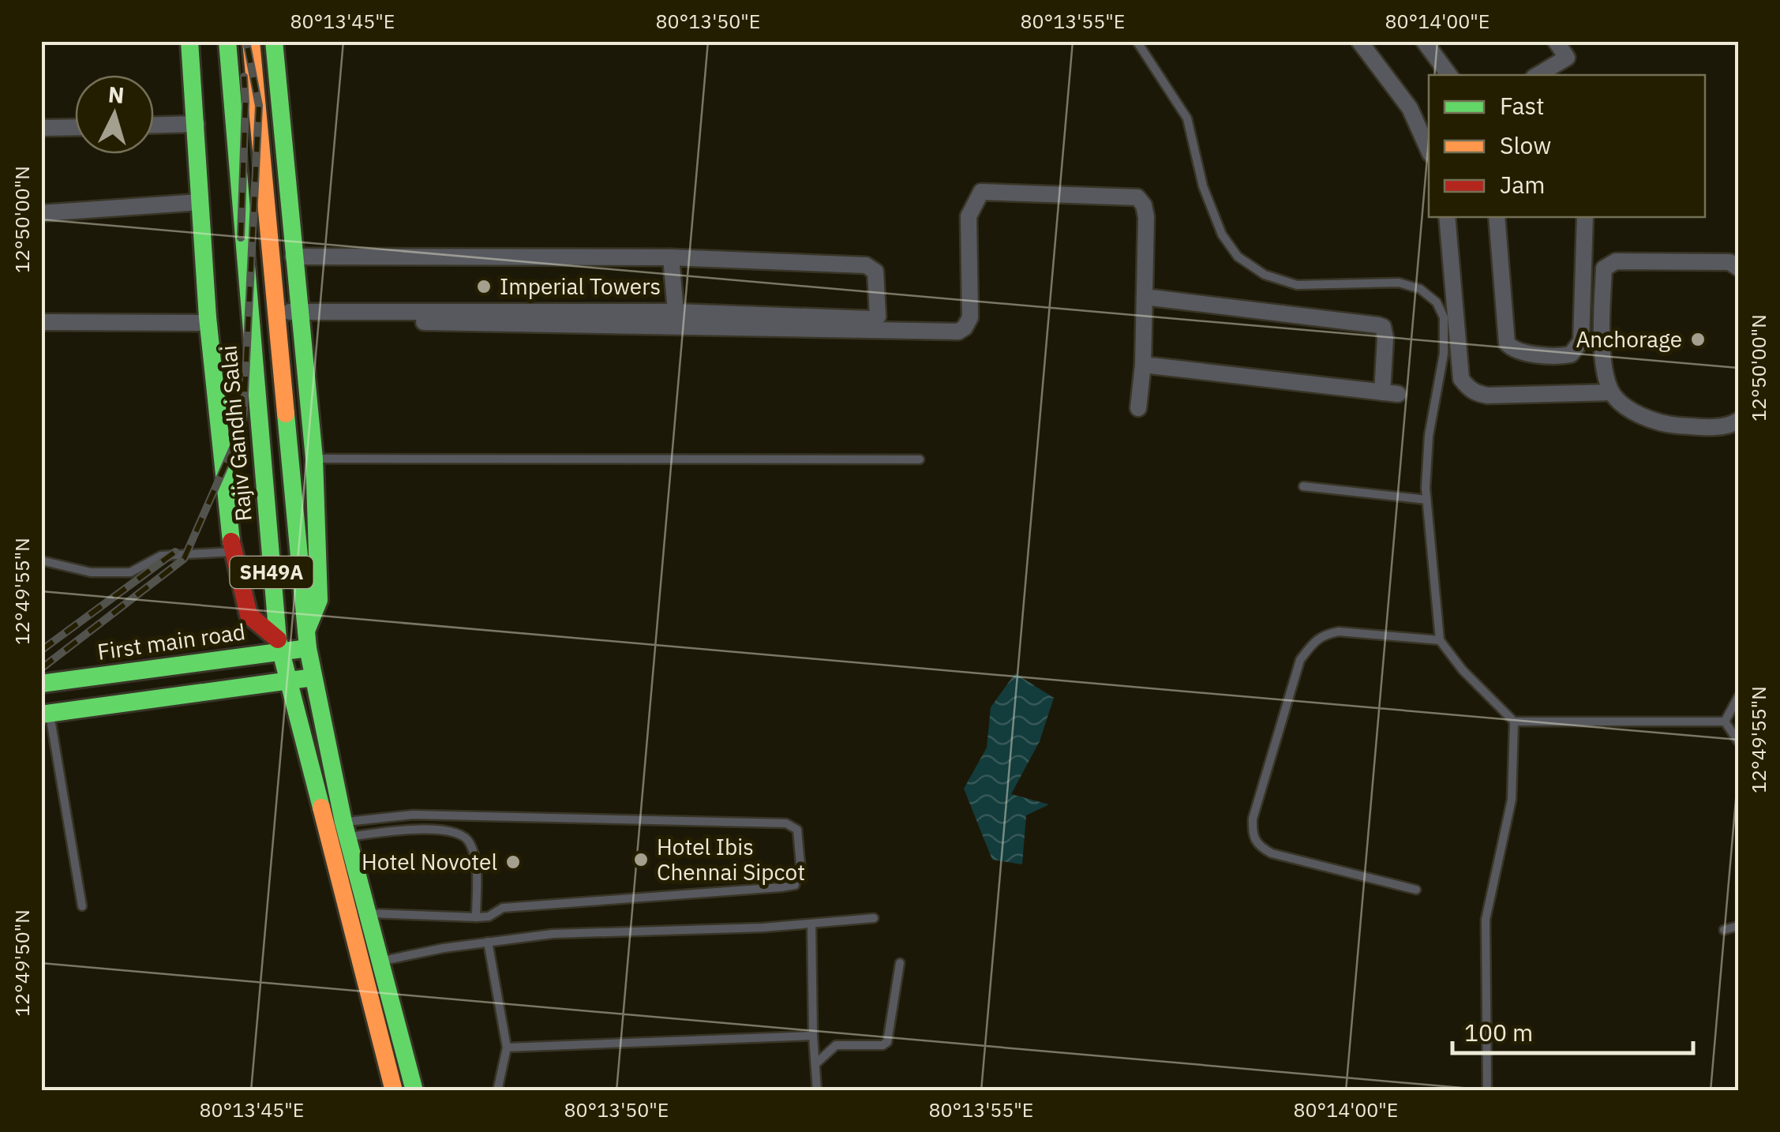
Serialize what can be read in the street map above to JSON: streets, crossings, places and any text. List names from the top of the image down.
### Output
{
  "streets": {
    "main road": ["Rajiv Gandhi Salai", "SH49A", "First main road"]
  },
  "crossings": [
    ["Rajiv Gandhi Salai", "First main road"],
    ["SH49A", "First main road"]
  ],
  "places": [
    "Imperial Towers",
    "Anchorage",
    "Hotel Ibis Chennai Sipcot",
    "Hotel Novotel"
  ],
  "legend": ["Fast", "Slow", "Jam"],
  "scale_bar": "100 m",
  "north": "top",
  "coordinates": [
    "80°13'45\"E",
    "80°13'50\"E",
    "80°13'55\"E",
    "80°14'00\"E",
    "12°50'00\"N",
    "12°49'55\"N",
    "12°49'50\"N"
  ]
}
